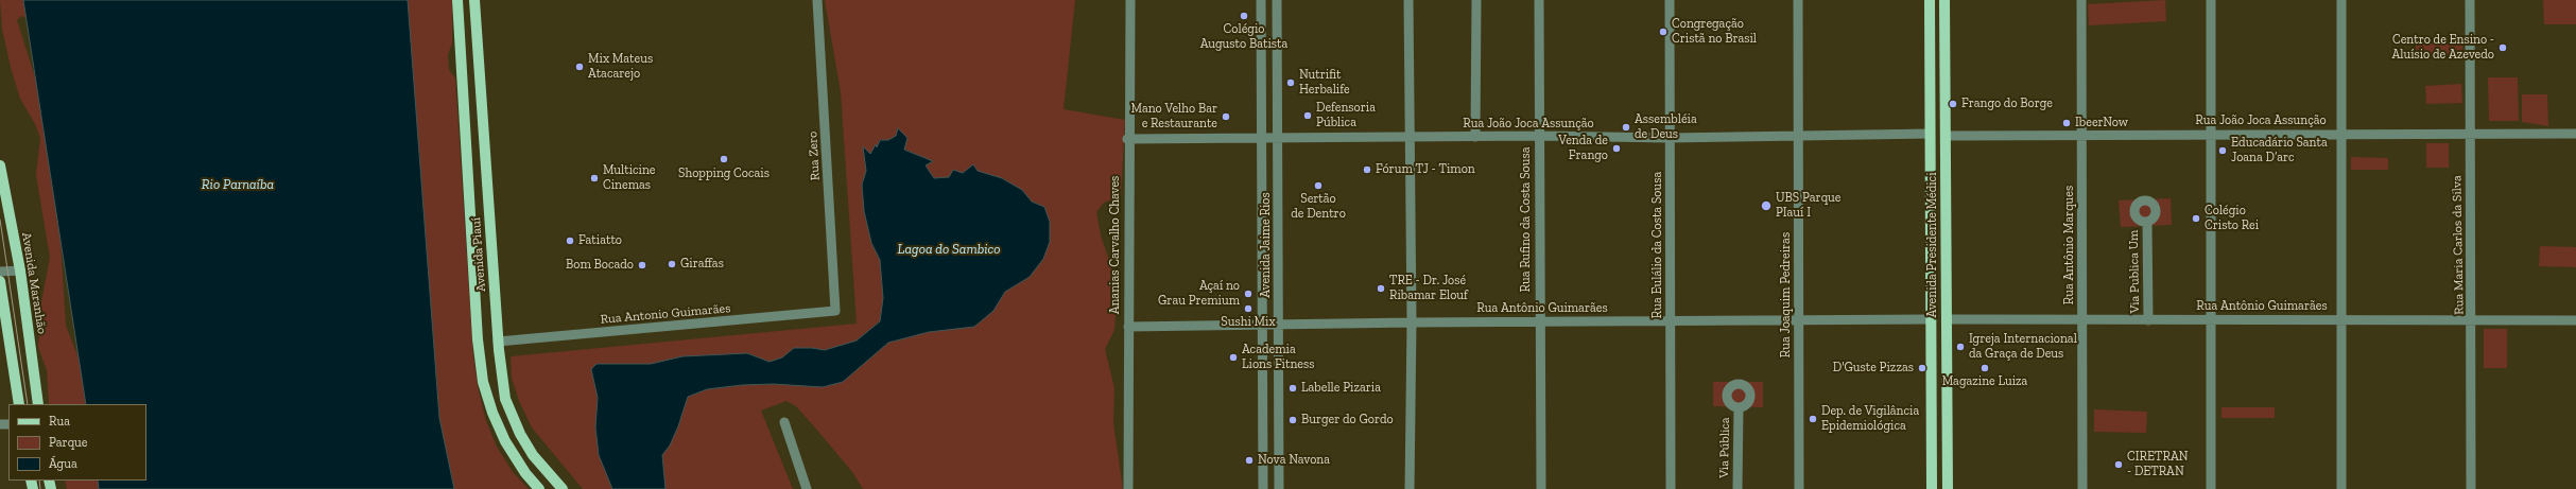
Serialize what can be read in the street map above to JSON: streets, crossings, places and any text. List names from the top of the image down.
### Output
{
  "streets": {
    "main road": ["Avenida Presidente Médici", "Avenida Piauí", "Avenida Maranhão"],
    "street": [
      "Rua João Joca Assunção",
      "Rua Zero",
      "Rua Rufino da Costa Sousa",
      "Ananias Carvalho Chaves",
      "Avenida Jaime Rios",
      "Rua Eulálio da Costa Sousa",
      "Rua Antônio Marques",
      "Rua Maria Carlos da Silva",
      "Via Publica Um",
      "Rua Joaquim Pedreiras",
      "Rua Antônio Guimarães",
      "Rua Antonio Guimarães",
      "Via Pública"
    ]
  },
  "crossings": [
    ["Rua João Joca Assunção", "Rua Rufino da Costa Sousa"],
    ["Rua João Joca Assunção", "Ananias Carvalho Chaves"],
    ["Rua João Joca Assunção", "Avenida Jaime Rios"],
    ["Rua João Joca Assunção", "Rua Eulálio da Costa Sousa"],
    ["Rua João Joca Assunção", "Avenida Presidente Médici"],
    ["Rua João Joca Assunção", "Rua Antônio Marques"],
    ["Rua João Joca Assunção", "Rua Maria Carlos da Silva"],
    ["Rua João Joca Assunção", "Rua Joaquim Pedreiras"],
    ["Rua Zero", "Rua Antonio Guimarães"],
    ["Rua Rufino da Costa Sousa", "Rua Antônio Guimarães"],
    ["Ananias Carvalho Chaves", "Rua Antônio Guimarães"],
    ["Avenida Jaime Rios", "Rua Antônio Guimarães"],
    ["Rua Eulálio da Costa Sousa", "Rua Antônio Guimarães"],
    ["Avenida Presidente Médici", "Rua Antônio Guimarães"],
    ["Rua Antônio Marques", "Rua Antônio Guimarães"],
    ["Rua Maria Carlos da Silva", "Rua Antônio Guimarães"],
    ["Avenida Piauí", "Rua Antonio Guimarães"],
    ["Via Publica Um", "Rua Antônio Guimarães"],
    ["Rua Joaquim Pedreiras", "Rua Antônio Guimarães"]
  ],
  "water": ["Rio Parnaíba", "Lagoa do Sambico"],
  "places": [
    "Colégio Augusto Batista",
    "Congregação Cristã no Brasil",
    "Centro de Ensino - Aluísio de Azevedo",
    "Mix Mateus Atacarejo",
    "Nutrifit Herbalife",
    "Frango do Borge",
    "Defensoria Pública",
    "Mano Velho Bar e Restaurante",
    "IbeerNow",
    "Assembléia de Deus",
    "Venda de Frango",
    "Educadário Santa Joana D’arc",
    "Shopping Cocais",
    "Fórum TJ - Timon",
    "Multicine Cinemas",
    "Sertão de Dentro",
    "UBS Parque PIauí I",
    "Colégio Cristo Rei",
    "Fatiatto",
    "Giraffas",
    "Bom Bocado",
    "TRE - Dr. José Ribamar Elouf",
    "Açaí no Grau Premium",
    "Sushi Mix",
    "Igreja Internacional da Graça de Deus",
    "Academia Lions Fitness",
    "D'Guste Pizzas",
    "Magazine Luiza",
    "Labelle Pizaria",
    "Dep. de Vigilância Epidemiológica",
    "Burger do Gordo",
    "Nova Navona",
    "CIRETRAN - DETRAN"
  ],
  "legend": ["Rua", "Parque", "Água"]
}
